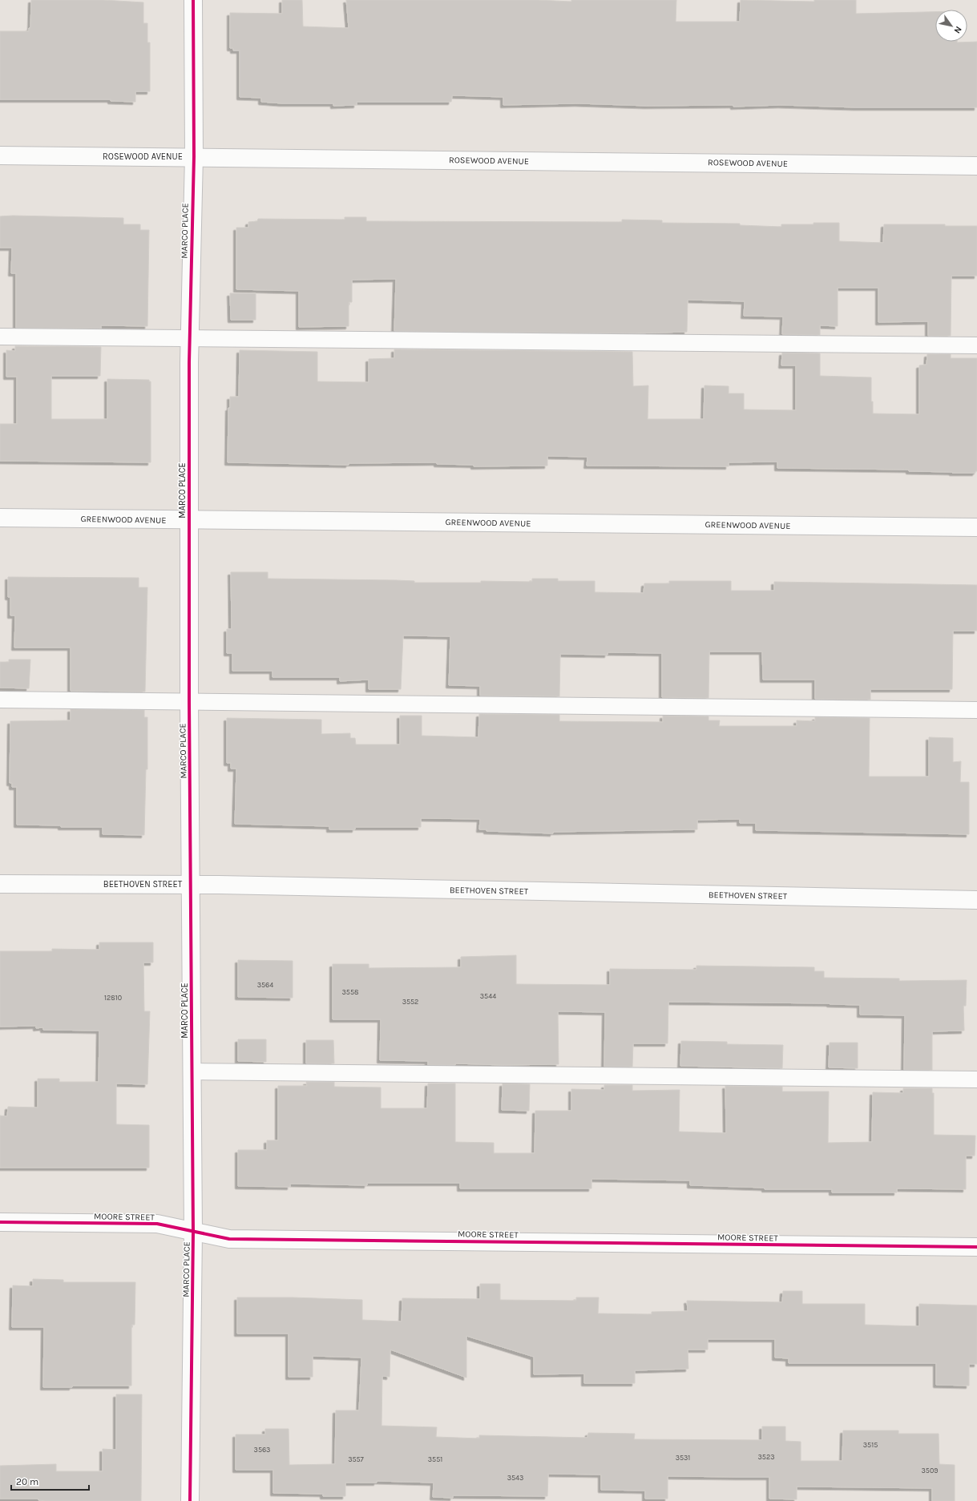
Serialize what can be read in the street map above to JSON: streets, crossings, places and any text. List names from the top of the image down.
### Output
{
  "streets": {
    "street": [
      "ROSEWOOD AVENUE",
      "MARCO PLACE",
      "GREENWOOD AVENUE",
      "BEETHOVEN STREET",
      "MOORE STREET"
    ]
  },
  "crossings": [
    ["ROSEWOOD AVENUE", "MARCO PLACE"],
    ["MARCO PLACE", "GREENWOOD AVENUE"],
    ["MARCO PLACE", "BEETHOVEN STREET"],
    ["MARCO PLACE", "MOORE STREET"]
  ],
  "house_numbers": [
    "3564",
    "3558",
    "3544",
    "12810",
    "3552",
    "3515",
    "3563",
    "3523",
    "3531",
    "3557",
    "3551",
    "3509",
    "3543"
  ],
  "scale_bar": "20 m",
  "north": "bottom right"
}
